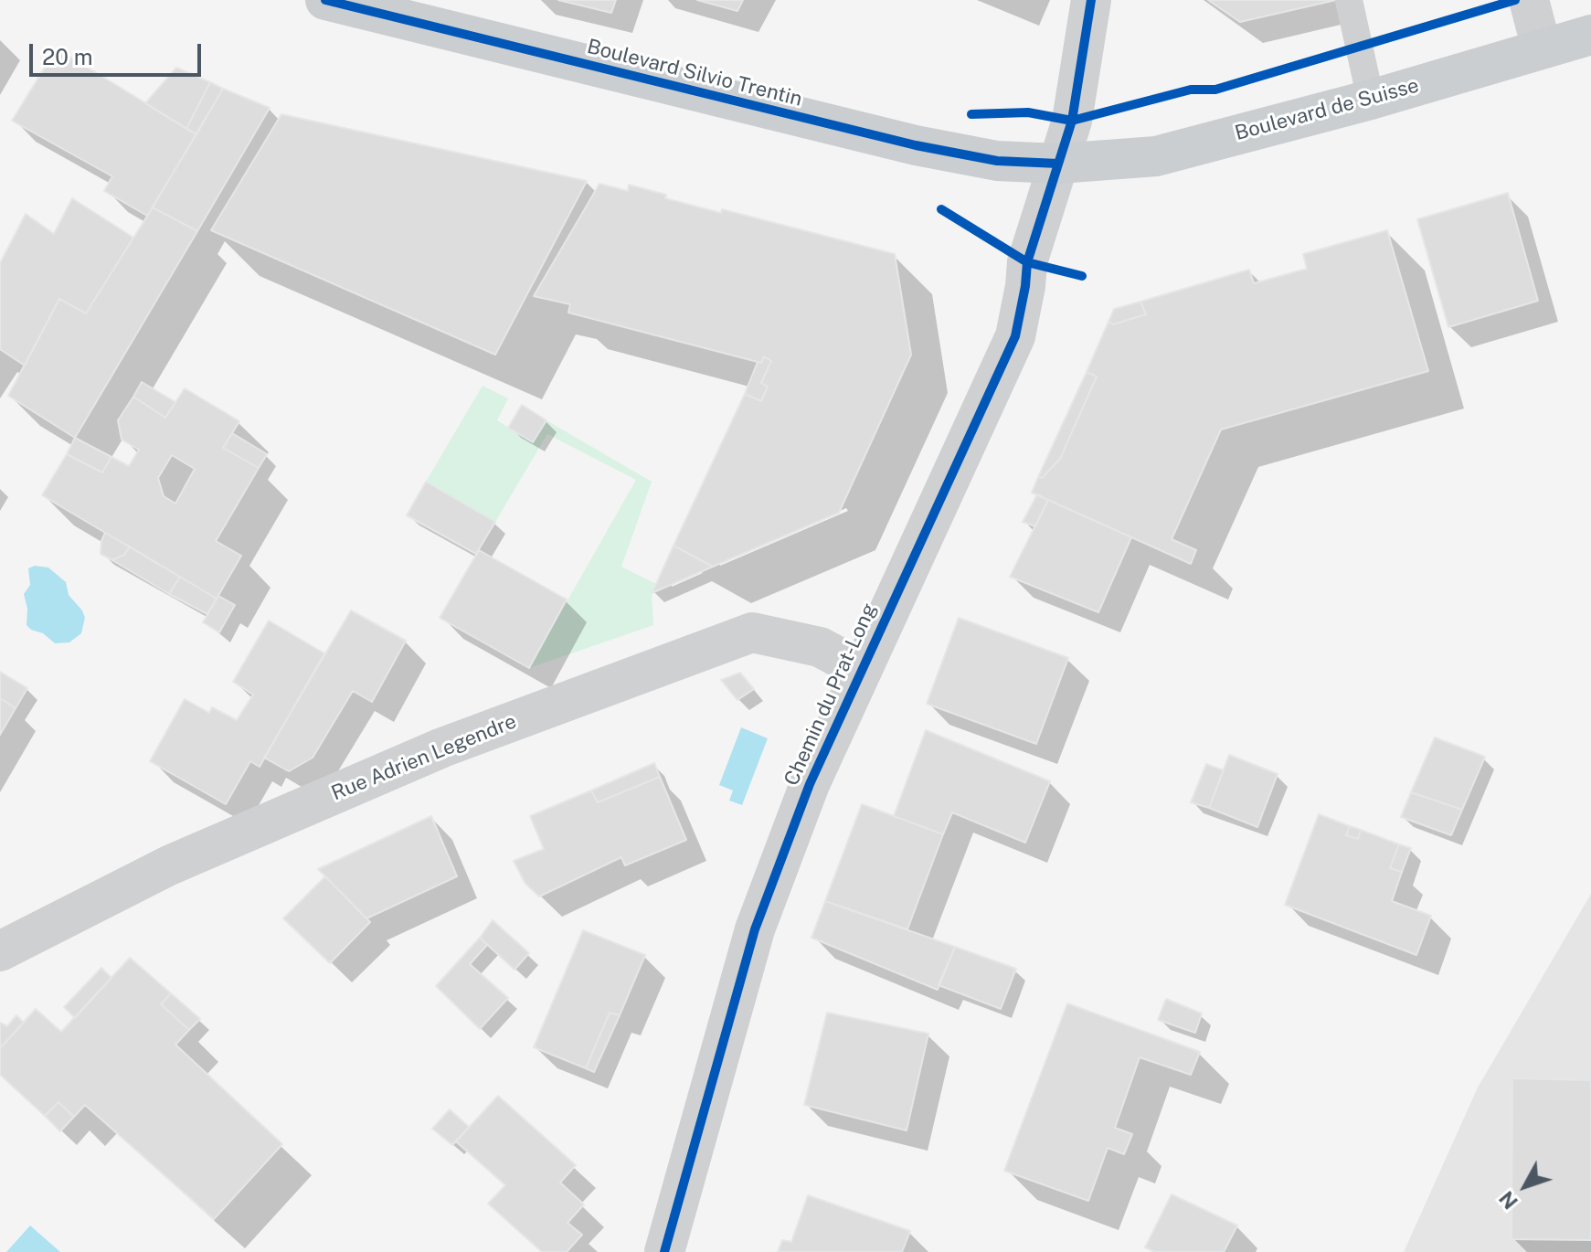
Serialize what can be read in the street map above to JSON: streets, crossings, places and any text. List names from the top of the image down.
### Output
{
  "streets": {
    "main road": ["Boulevard Silvio Trentin", "Boulevard de Suisse"],
    "street": ["Chemin du Prat-Long", "Rue Adrien Legendre"]
  },
  "crossings": [
    ["Boulevard Silvio Trentin", "Boulevard de Suisse"],
    ["Boulevard Silvio Trentin", "Chemin du Prat-Long"],
    ["Boulevard de Suisse", "Chemin du Prat-Long"],
    ["Chemin du Prat-Long", "Rue Adrien Legendre"]
  ],
  "scale_bar": "20 m",
  "north": "bottom left"
}
